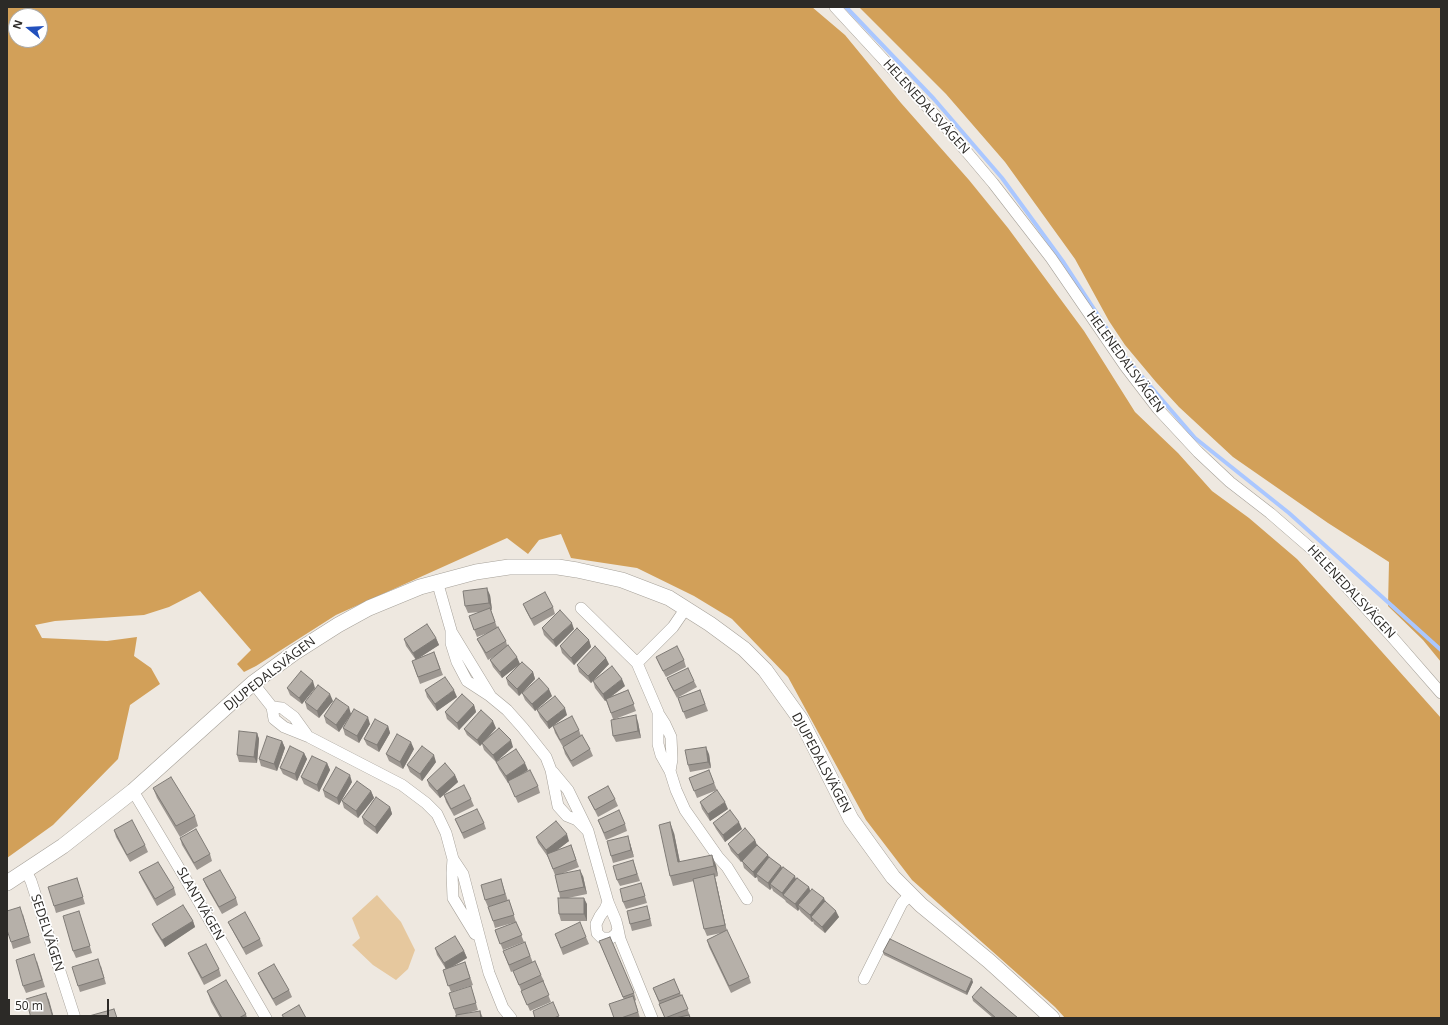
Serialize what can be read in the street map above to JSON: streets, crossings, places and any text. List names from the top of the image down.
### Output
{
  "streets": {
    "street": [
      "HELENEDALSVÄGEN",
      "DJUPEDALSVÄGEN",
      "SLANTVÄGEN",
      "SEDELVÄGEN"
    ]
  },
  "crossings": [
    ["DJUPEDALSVÄGEN", "SLANTVÄGEN"],
    ["DJUPEDALSVÄGEN", "SEDELVÄGEN"]
  ],
  "scale_bar": "50 m",
  "north": "left"
}
